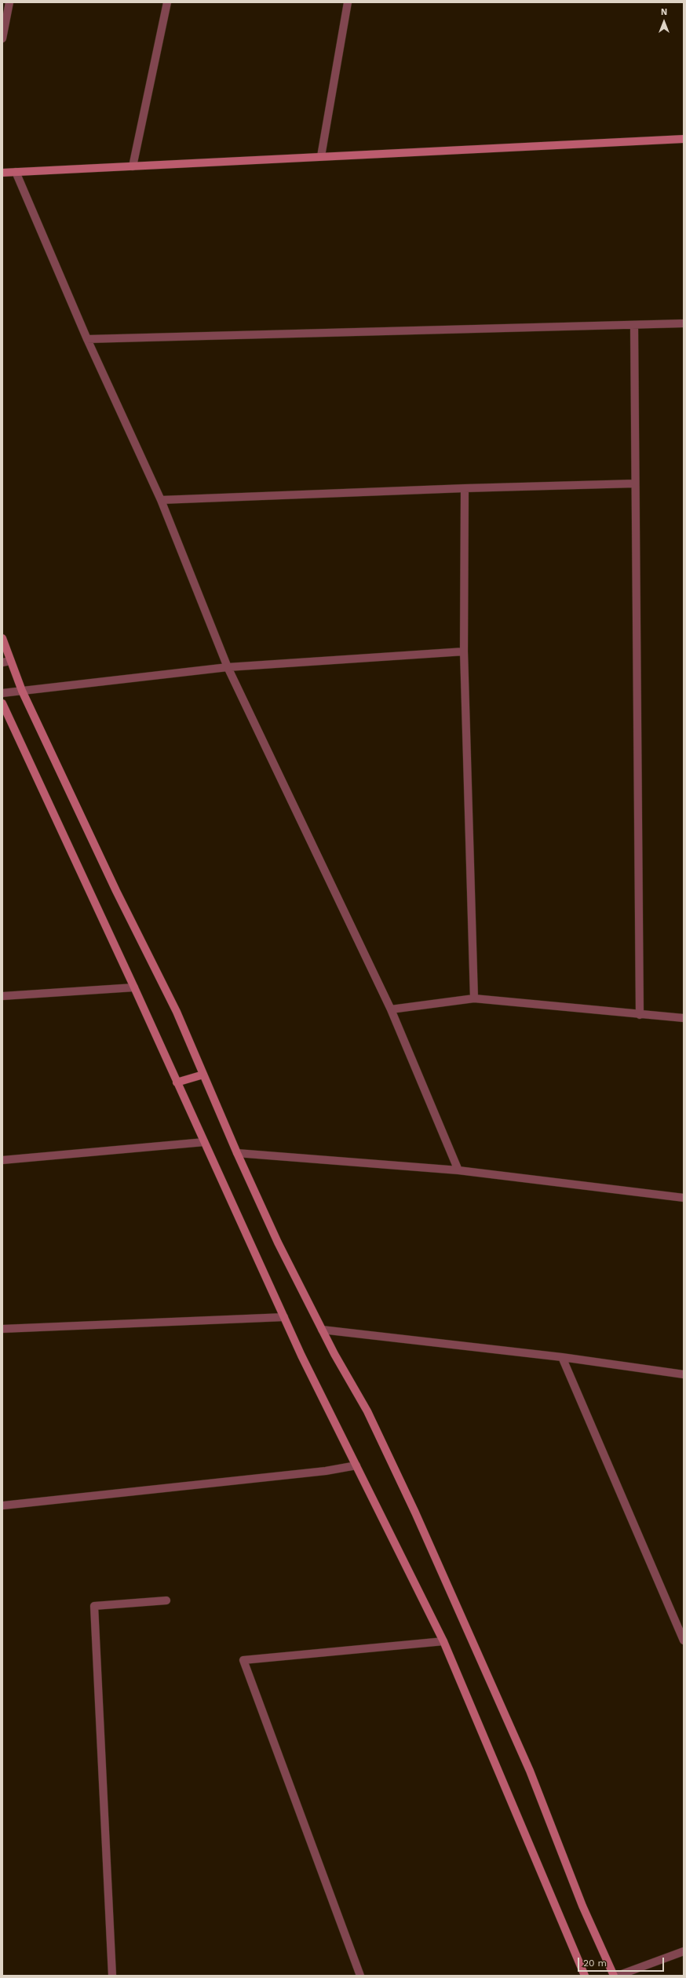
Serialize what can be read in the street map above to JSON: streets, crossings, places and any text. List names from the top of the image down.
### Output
{
  "scale_bar": "20 m",
  "north": "top"
}
